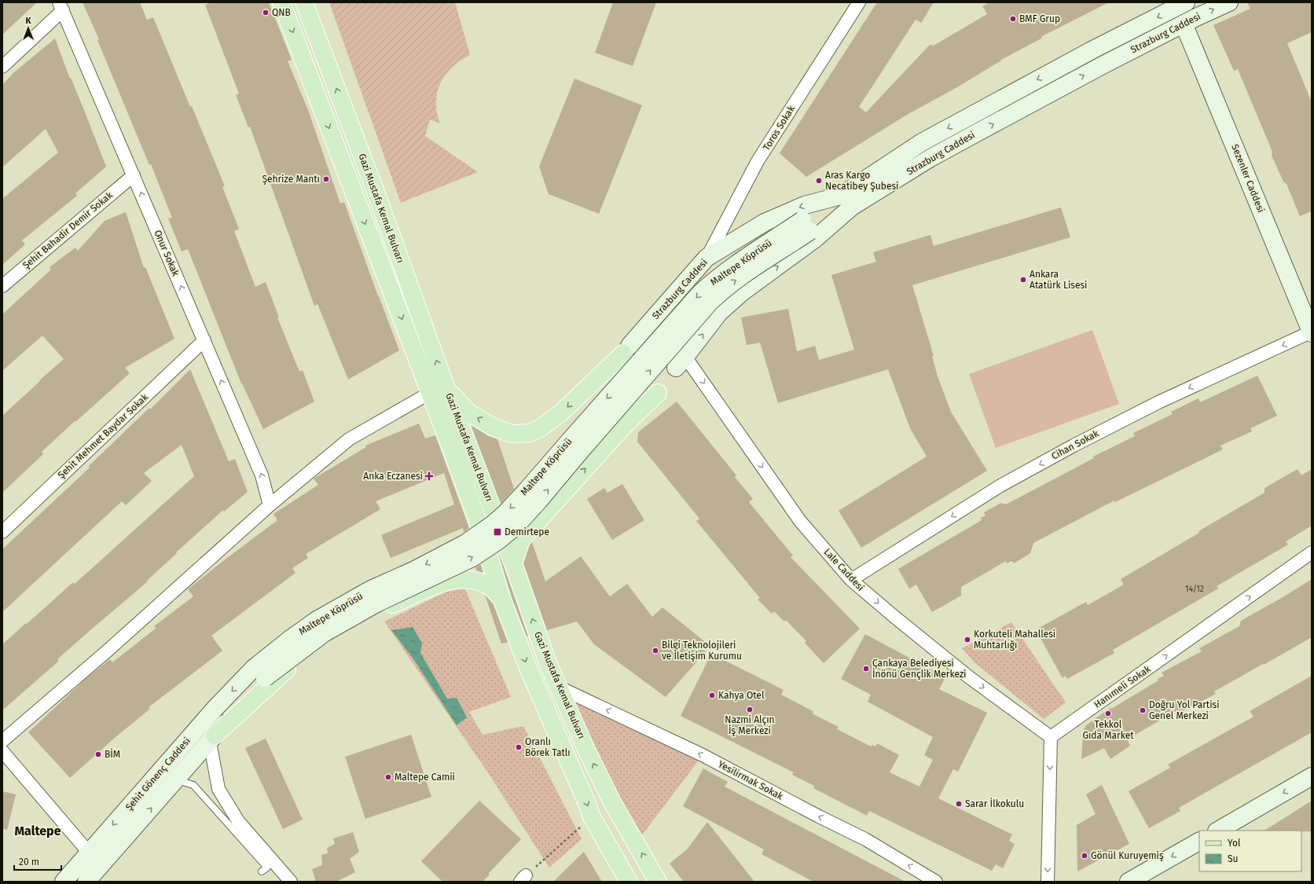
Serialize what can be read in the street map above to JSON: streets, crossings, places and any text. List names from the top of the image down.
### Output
{
  "streets": {
    "main road": [
      "Strazburg Caddesi",
      "Sezenler Caddesi",
      "Gazi Mustafa Kemal Bulvarı",
      "Maltepe Köprüsü",
      "Şehit Gönenç Caddesi"
    ],
    "street": [
      "Toros Sokak",
      "Şehit Bahadir Demir Sokak",
      "Onur Sokak",
      "Şehit Mehmet Baydar Sokak",
      "Cihan Sokak",
      "Lale Caddesi",
      "Hanımeli Sokak",
      "Yesilirmak Sokak"
    ]
  },
  "crossings": [
    ["Strazburg Caddesi", "Toros Sokak"],
    ["Strazburg Caddesi", "Sezenler Caddesi"],
    ["Strazburg Caddesi", "Maltepe Köprüsü"],
    ["Strazburg Caddesi", "Lale Caddesi"],
    ["Sezenler Caddesi", "Cihan Sokak"],
    ["Gazi Mustafa Kemal Bulvarı", "Yesilirmak Sokak"],
    ["Şehit Bahadir Demir Sokak", "Onur Sokak"],
    ["Onur Sokak", "Şehit Mehmet Baydar Sokak"],
    ["Maltepe Köprüsü", "Şehit Gönenç Caddesi"],
    ["Cihan Sokak", "Lale Caddesi"],
    ["Lale Caddesi", "Hanımeli Sokak"]
  ],
  "one_way": [
    "Onur Sokak",
    "Cihan Sokak",
    "Lale Caddesi",
    "Hanımeli Sokak",
    "Yesilirmak Sokak"
  ],
  "districts": ["Maltepe"],
  "places": {
    "other": [
      "QNB",
      "BMF Grup",
      "Şehrize Mantı",
      "Aras Kargo Necatibey Şubesi",
      "Ankara Atatürk Lisesi",
      "Korkuteli Mahallesi Muhtarlığı",
      "Bilgi Teknolojileri ve İletişim Kurumu",
      "Çankaya Belediyesi İnönü Gençlik Merkezi",
      "Kahya Otel",
      "Nazmi Alçın İş Merkezi",
      "Doğru Yol Partisi Genel Merkezi",
      "Tekkol Gıda Market",
      "Oranlı Börek Tatlı",
      "BİM",
      "Maltepe Camii",
      "Sarar İlkokulu",
      "Gönül Kuruyemiş"
    ],
    "health": ["Anka Eczanesi"],
    "transit": ["Demirtepe"]
  },
  "house_numbers": ["14/12"],
  "legend": ["Yol", "Su"],
  "scale_bar": "20 m",
  "north": "top"
}
